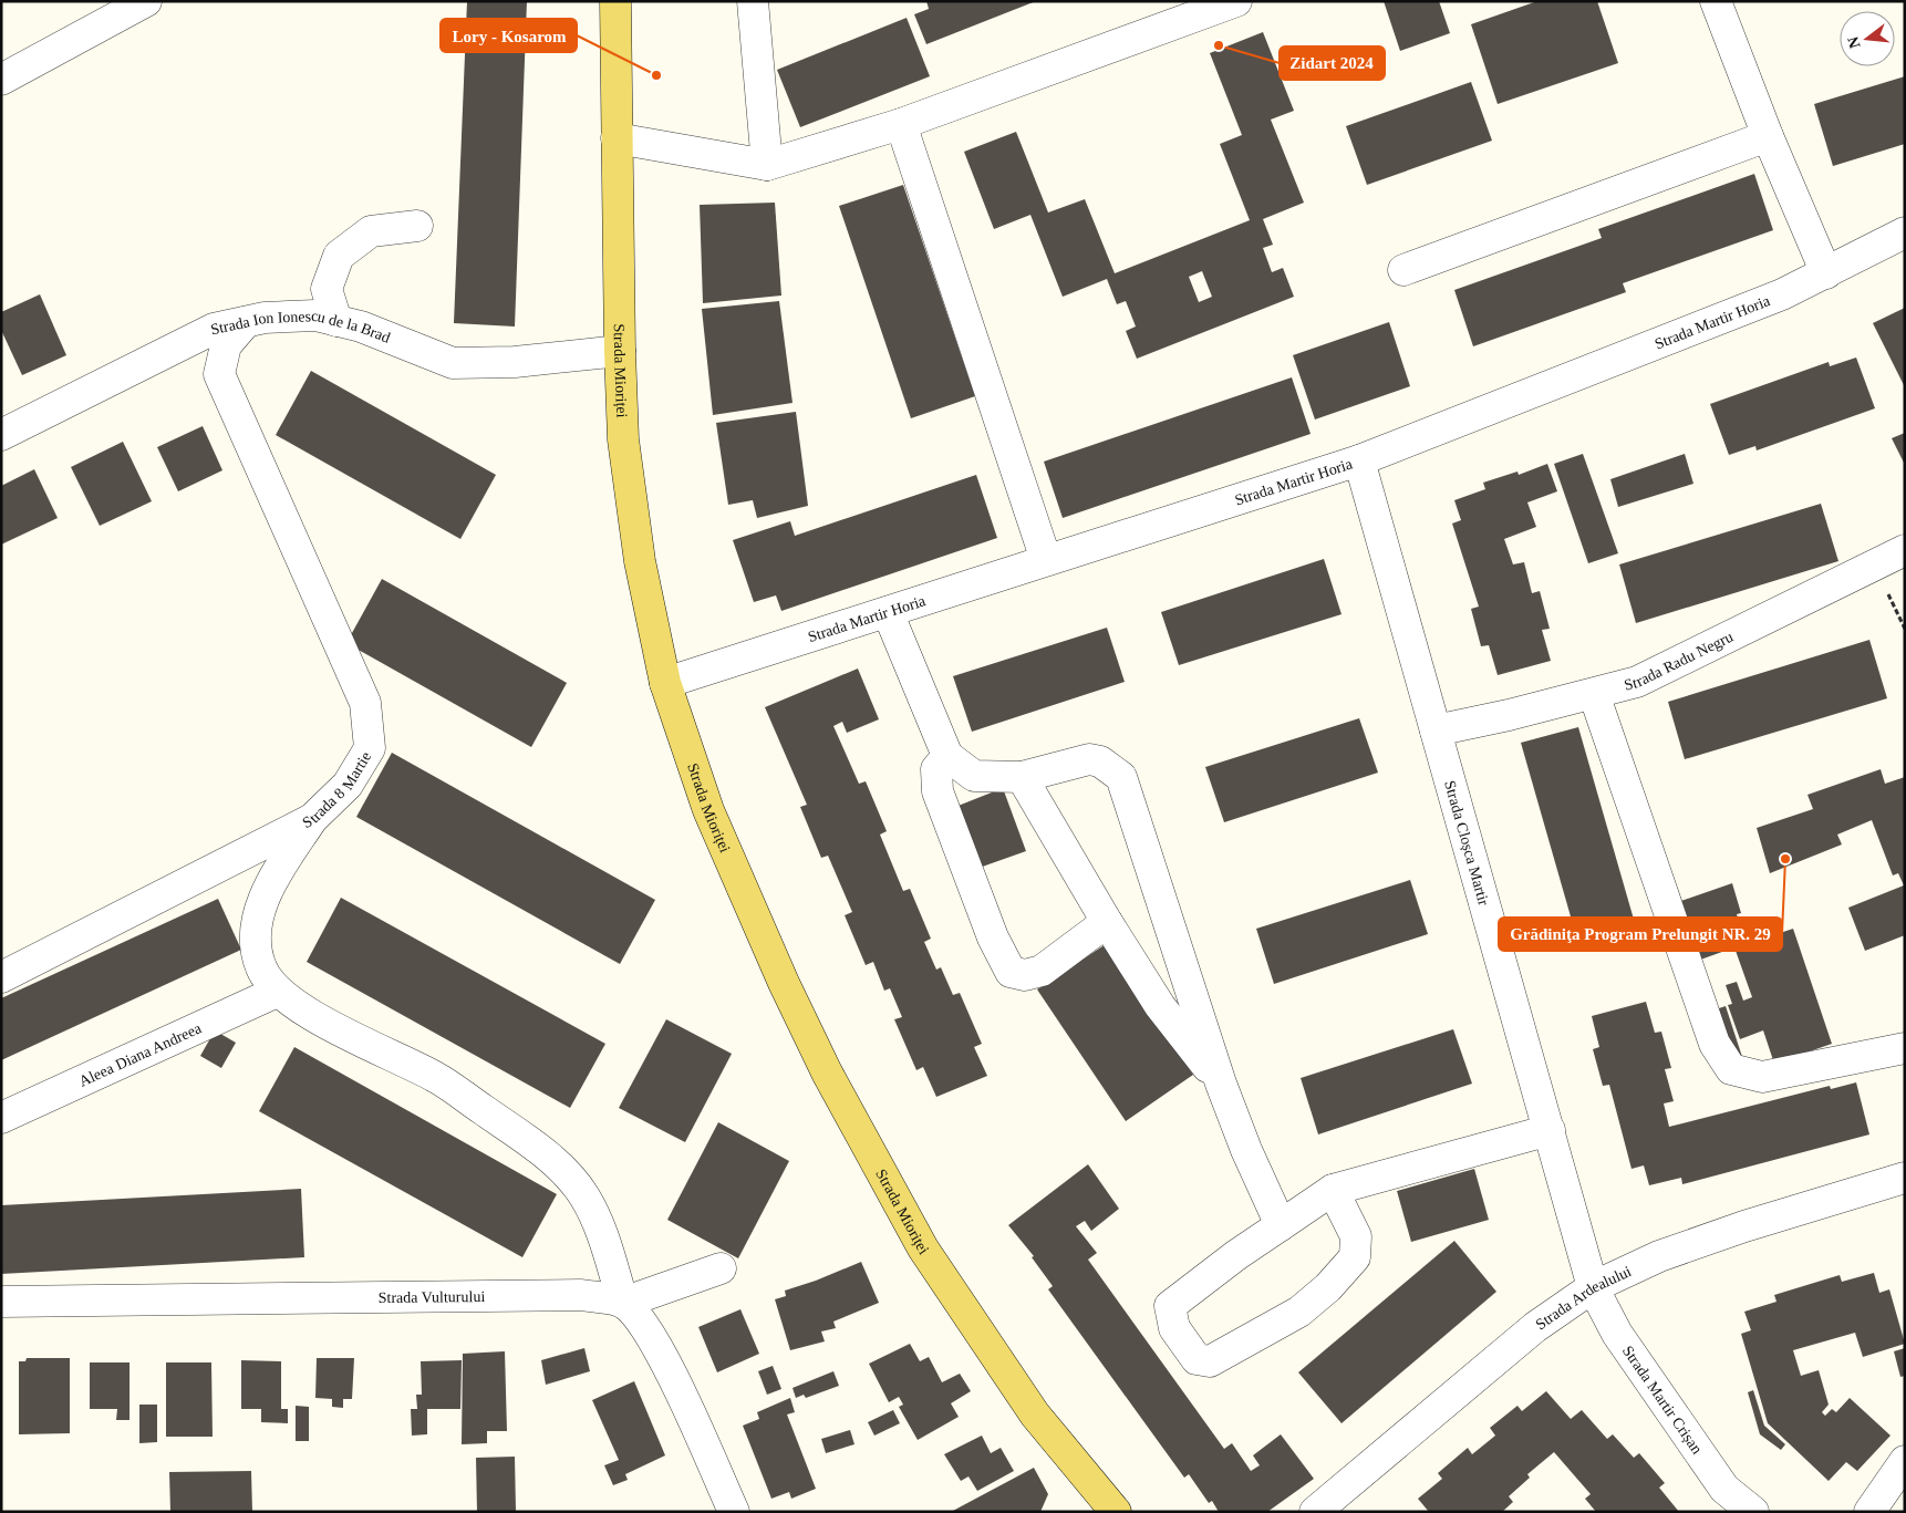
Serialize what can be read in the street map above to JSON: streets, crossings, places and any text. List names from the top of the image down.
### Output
{
  "streets": {
    "main road": ["Strada Mioriței"],
    "street": [
      "Strada Martir Horia",
      "Strada Ion Ionescu de la Brad",
      "Strada Radu Negru",
      "Strada 8 Martie",
      "Strada Cloșca Martir",
      "Aleea Diana Andreea",
      "Strada Vulturului",
      "Strada Ardealului",
      "Strada Martir Crișan"
    ]
  },
  "crossings": [
    ["Strada Martir Horia", "Strada Mioriței"],
    ["Strada Martir Horia", "Strada Cloșca Martir"],
    ["Strada Ion Ionescu de la Brad", "Strada Mioriței"],
    ["Strada Ion Ionescu de la Brad", "Strada 8 Martie"],
    ["Strada Radu Negru", "Strada Cloșca Martir"],
    ["Strada Cloșca Martir", "Strada Ardealului"],
    ["Strada Cloșca Martir", "Strada Martir Crișan"],
    ["Strada Ardealului", "Strada Martir Crișan"]
  ],
  "places": ["Zidart 2024", "Lory - Kosarom", "Grădiniţa Program Prelungit NR. 29"],
  "north": "left"
}
